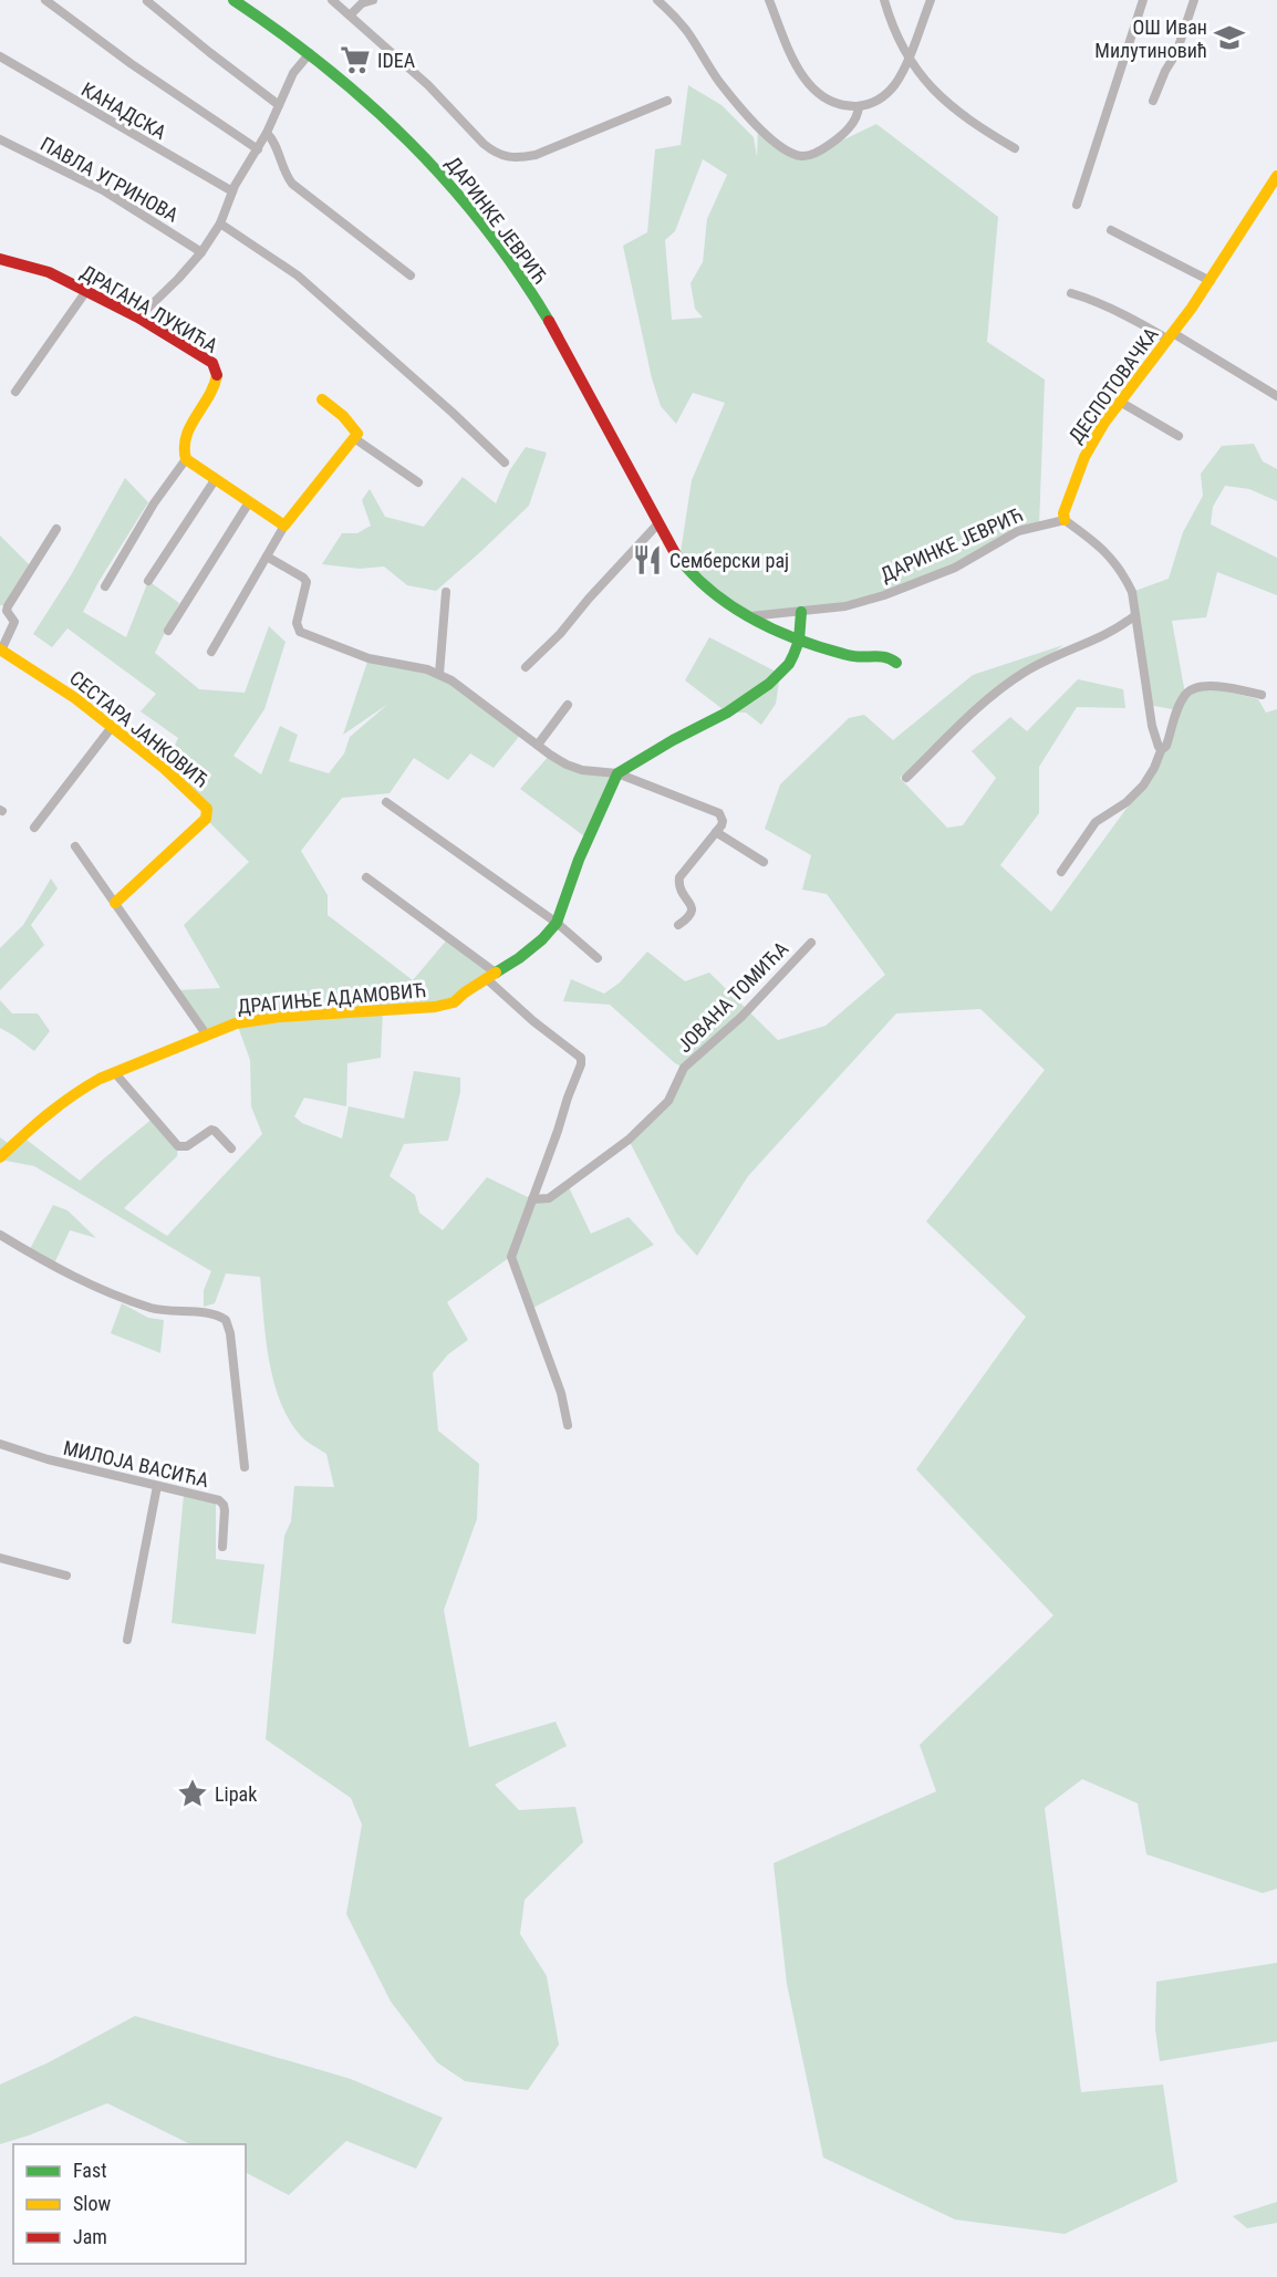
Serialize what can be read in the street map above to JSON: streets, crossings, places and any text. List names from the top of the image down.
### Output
{
  "streets": {
    "street": [
      "КАНАДСКА",
      "ПАВЛА УГРИНОВА",
      "ДАРИНКЕ ЈЕВРИЋ",
      "ДРАГАНА ЛУКИЋА",
      "ДЕСПОТОВАЧКА",
      "СЕСТАРА ЈАНКОВИЋ",
      "ЈОВАНА ТОМИЋА",
      "ДРАГИЊЕ АДАМОВИЋ",
      "МИЛОЈА ВАСИЋА"
    ]
  },
  "crossings": [
    ["ДАРИНКЕ ЈЕВРИЋ", "ДЕСПОТОВАЧКА"]
  ],
  "places": {
    "school or university": ["ОШ Иван Милутиновић"],
    "supermarket": ["IDEA"],
    "restaurant": ["Семберски рај"],
    "place": ["Lipak"]
  },
  "legend": ["Fast", "Slow", "Jam"]
}
